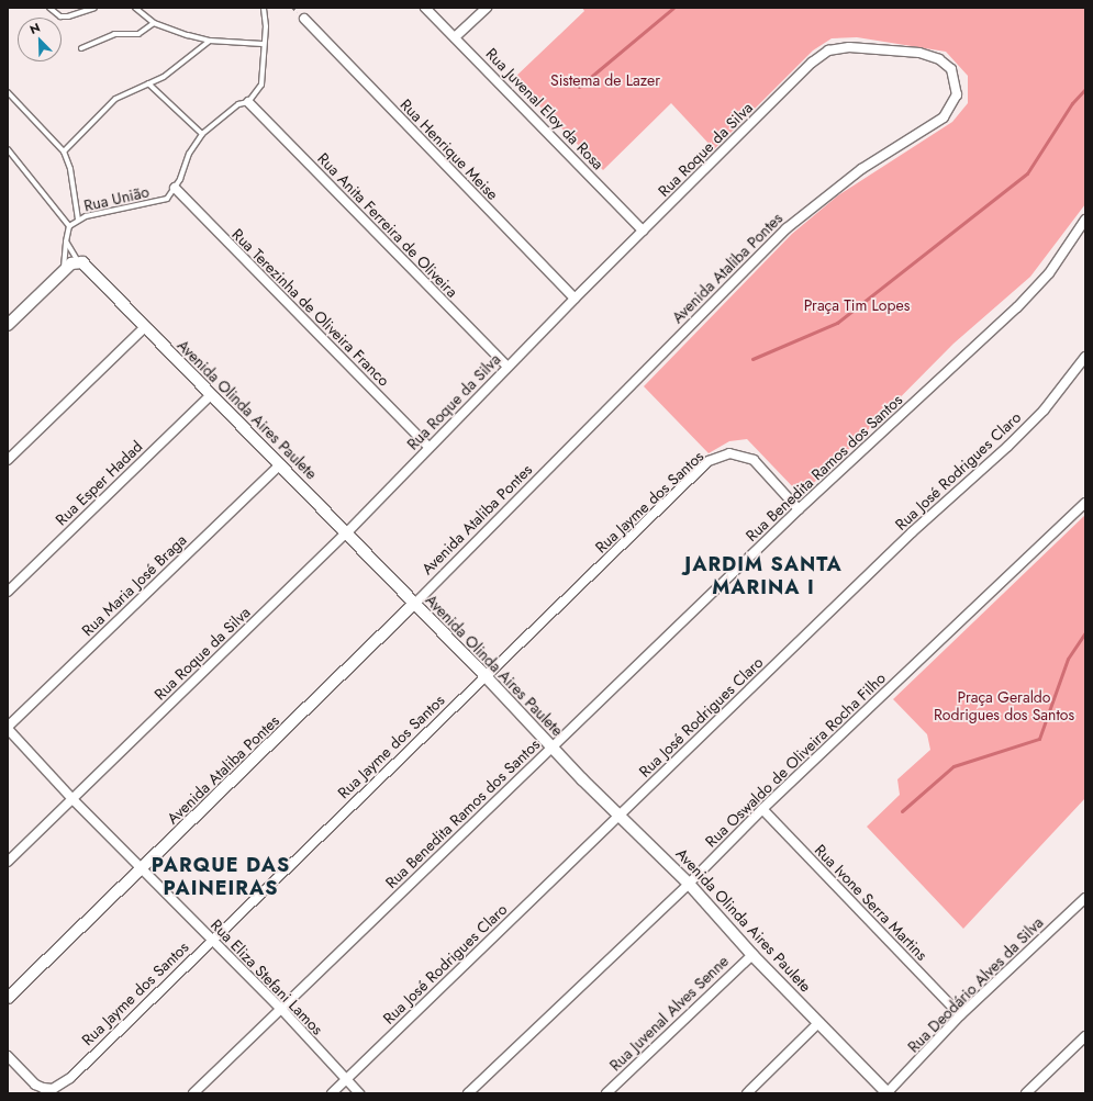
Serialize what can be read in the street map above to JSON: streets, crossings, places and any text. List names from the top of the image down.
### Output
{
  "streets": {
    "street": [
      "Rua Juvenal Eloy da Rosa",
      "Rua Henrique Meise",
      "Rua Roque da Silva",
      "Rua Anita Ferreira de Oliveira",
      "Avenida Ataliba Pontes",
      "Rua Terezinha de Oliveira Franco",
      "Avenida Olinda Aires Paulete",
      "Rua Benedita Ramos dos Santos",
      "Rua José Rodrigues Claro",
      "Rua Esper Hadad",
      "Rua Jayme dos Santos",
      "Rua Maria José Braga",
      "Rua Oswaldo de Oliveira Rocha Filho",
      "Rua Ivone Serra Martins",
      "Rua Eliza Stefani Lamos",
      "Rua Deodário Alves da Silva",
      "Rua Juvenal Alves Senne"
    ],
    "lane": ["Rua União"]
  },
  "crossings": [
    ["Rua Juvenal Eloy da Rosa", "Rua Roque da Silva"],
    ["Rua Henrique Meise", "Rua Roque da Silva"],
    ["Rua Roque da Silva", "Rua Anita Ferreira de Oliveira"],
    ["Rua Roque da Silva", "Avenida Ataliba Pontes"],
    ["Rua Roque da Silva", "Rua Terezinha de Oliveira Franco"],
    ["Rua Roque da Silva", "Avenida Olinda Aires Paulete"],
    ["Rua Roque da Silva", "Rua Eliza Stefani Lamos"],
    ["Rua União", "Rua Anita Ferreira de Oliveira"],
    ["Rua União", "Rua Terezinha de Oliveira Franco"],
    ["Avenida Ataliba Pontes", "Avenida Olinda Aires Paulete"],
    ["Avenida Ataliba Pontes", "Rua Eliza Stefani Lamos"],
    ["Avenida Olinda Aires Paulete", "Rua Benedita Ramos dos Santos"],
    ["Avenida Olinda Aires Paulete", "Rua José Rodrigues Claro"],
    ["Avenida Olinda Aires Paulete", "Rua Esper Hadad"],
    ["Avenida Olinda Aires Paulete", "Rua Jayme dos Santos"],
    ["Avenida Olinda Aires Paulete", "Rua Maria José Braga"],
    ["Avenida Olinda Aires Paulete", "Rua Oswaldo de Oliveira Rocha Filho"],
    ["Avenida Olinda Aires Paulete", "Rua Deodário Alves da Silva"],
    ["Avenida Olinda Aires Paulete", "Rua Juvenal Alves Senne"],
    ["Rua Benedita Ramos dos Santos", "Rua Jayme dos Santos"],
    ["Rua Benedita Ramos dos Santos", "Rua Eliza Stefani Lamos"],
    ["Rua José Rodrigues Claro", "Rua Eliza Stefani Lamos"],
    ["Rua Jayme dos Santos", "Rua Eliza Stefani Lamos"],
    ["Rua Maria José Braga", "Rua Eliza Stefani Lamos"],
    ["Rua Oswaldo de Oliveira Rocha Filho", "Rua Ivone Serra Martins"],
    ["Rua Ivone Serra Martins", "Rua Deodário Alves da Silva"]
  ],
  "districts": ["JARDIM SANTA MARINA I", "PARQUE DAS PAINEIRAS"],
  "parks": ["Sistema de Lazer", "Praça Tim Lopes", "Praça Geraldo Rodrigues dos Santos"],
  "north": "top left"
}
